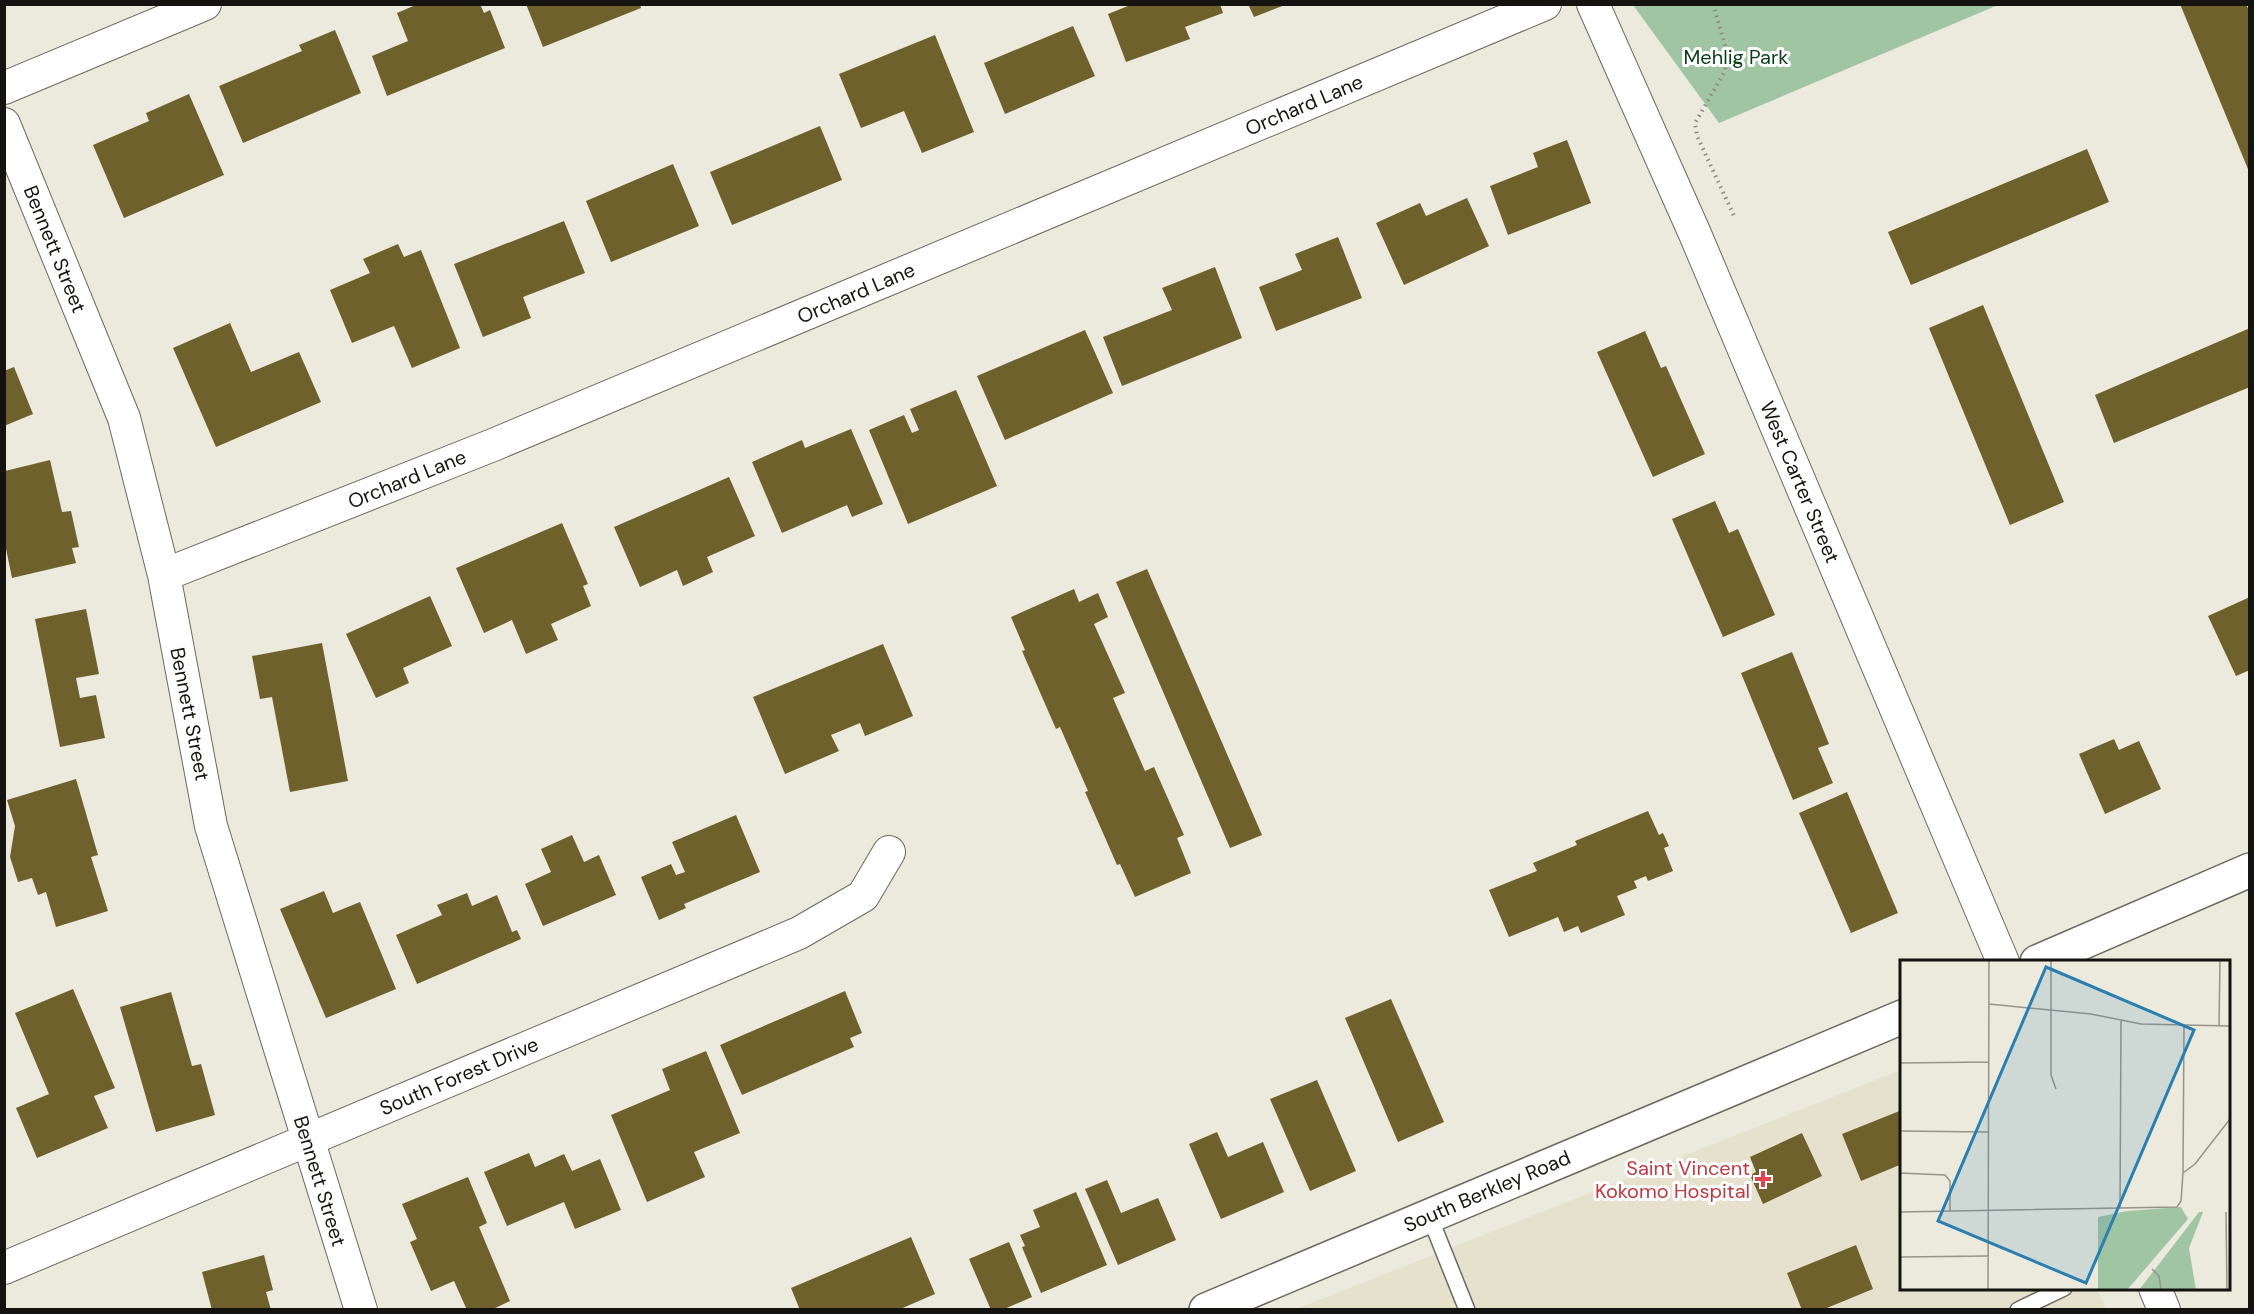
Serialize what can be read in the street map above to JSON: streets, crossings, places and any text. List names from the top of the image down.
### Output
{
  "streets": {
    "street": [
      "Orchard Lane",
      "Bennett Street",
      "West Carter Street",
      "South Forest Drive",
      "South Berkley Road"
    ]
  },
  "crossings": [
    ["Orchard Lane", "Bennett Street"],
    ["Bennett Street", "South Forest Drive"]
  ],
  "parks": ["Mehlig Park"],
  "places": {
    "health": ["Saint Vincent Kokomo Hospital"]
  }
}
